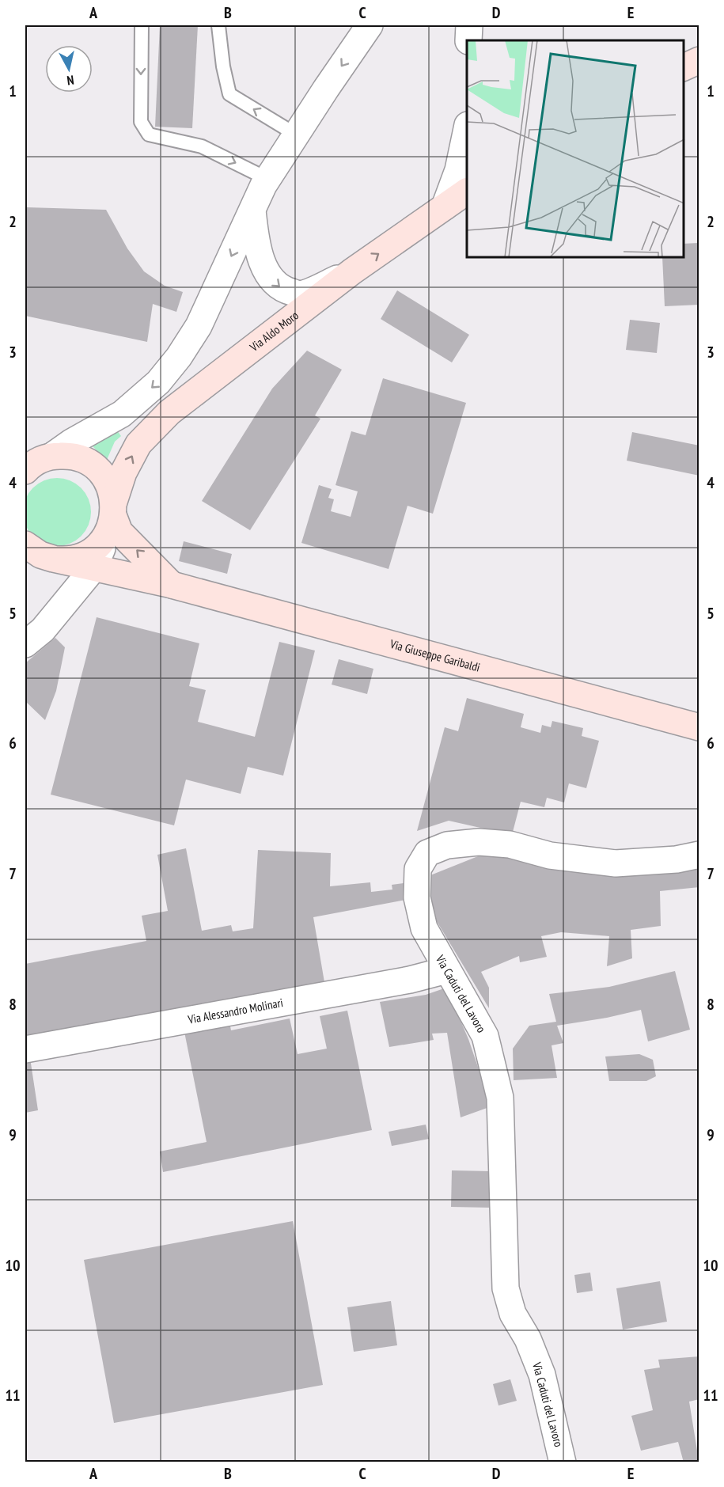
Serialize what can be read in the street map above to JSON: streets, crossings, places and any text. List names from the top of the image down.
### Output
{
  "streets": {
    "main road": ["Via Aldo Moro", "Via Giuseppe Garibaldi"],
    "street": ["Via Caduti del Lavoro", "Via Alessandro Molinari"]
  },
  "crossings": [
    ["Via Aldo Moro", "Via Giuseppe Garibaldi"],
    ["Via Caduti del Lavoro", "Via Alessandro Molinari"]
  ],
  "one_way": ["Via Aldo Moro"],
  "north": "bottom",
  "grid": {
    "columns": [
      "A",
      "B",
      "C",
      "D",
      "E"
    ],
    "rows": [
      "1",
      "2",
      "3",
      "4",
      "5",
      "6",
      "7",
      "8",
      "9",
      "10",
      "11"
    ]
  }
}
